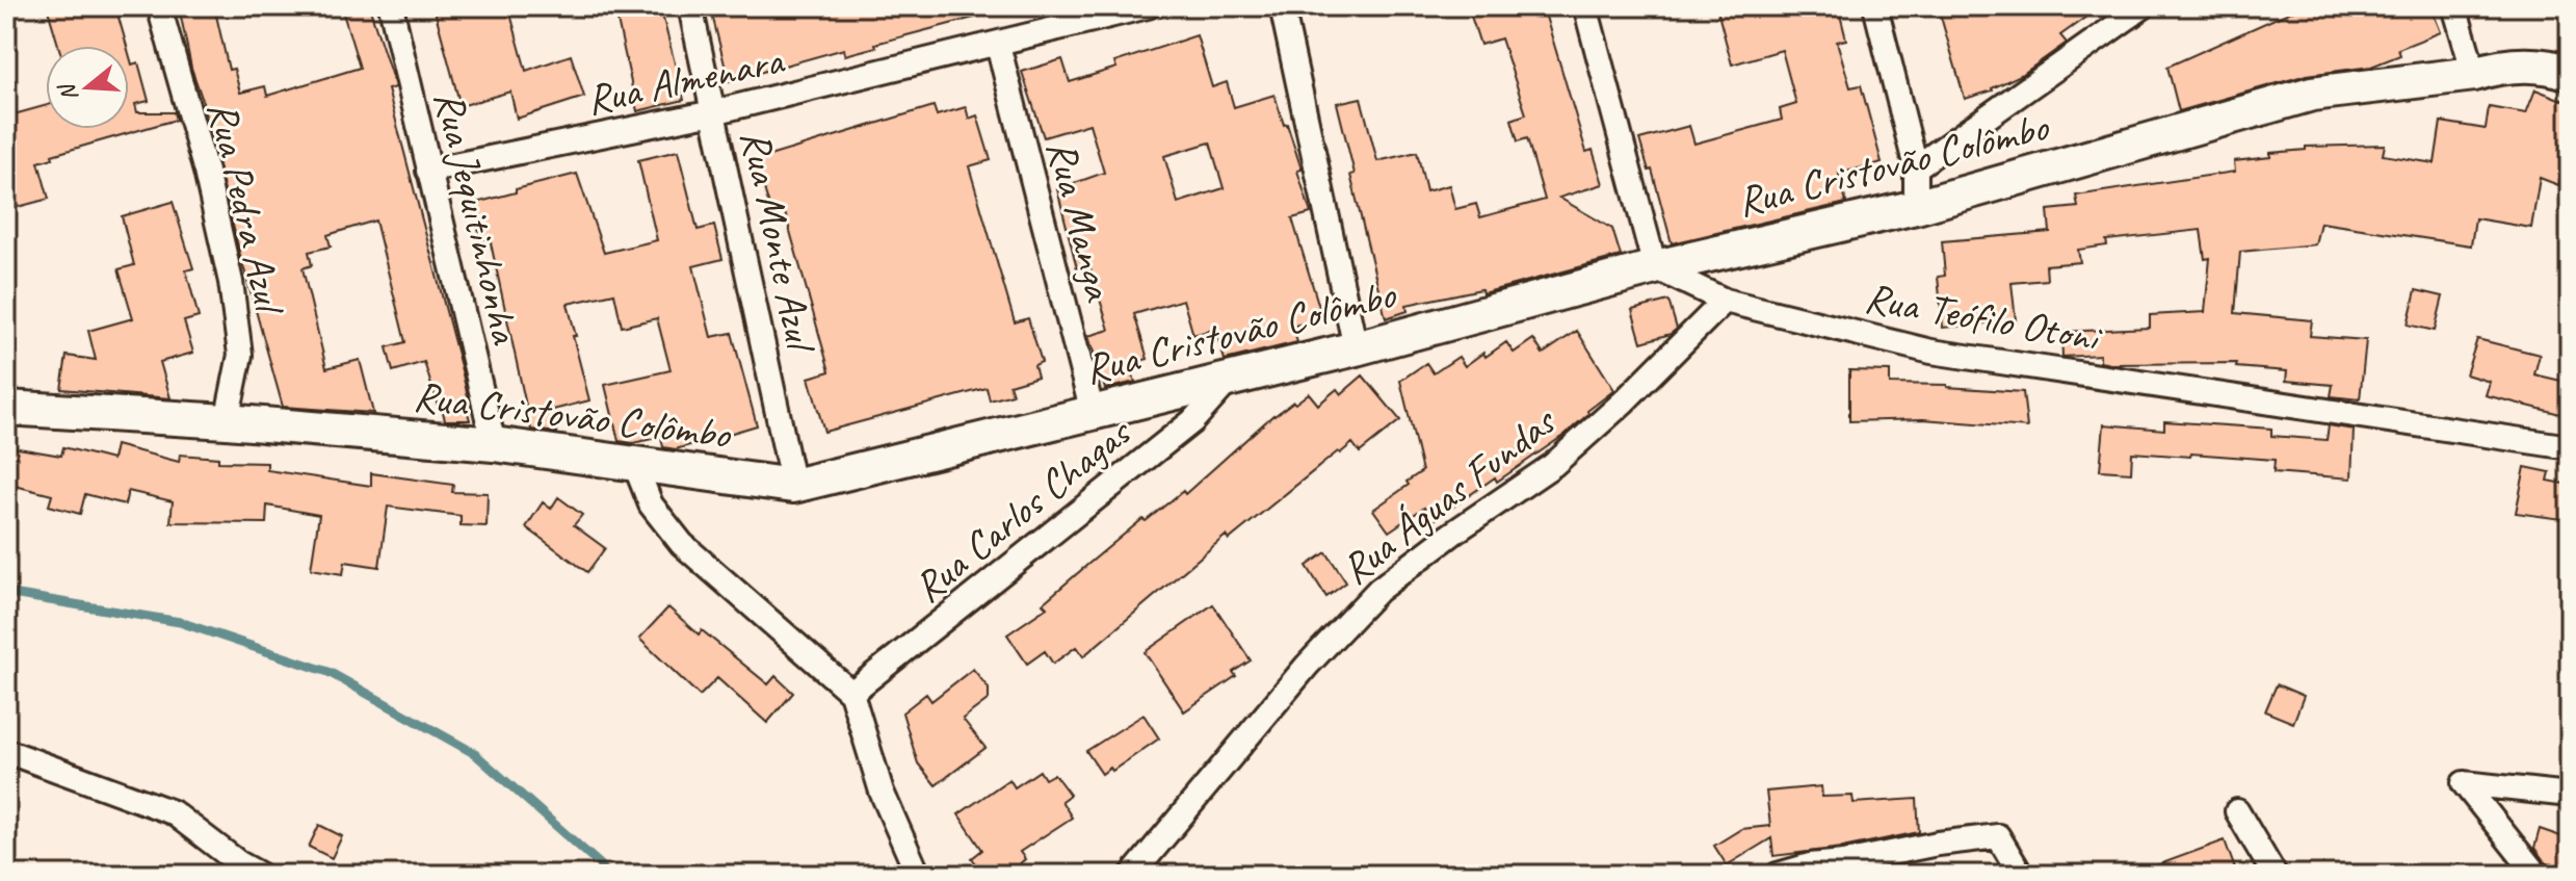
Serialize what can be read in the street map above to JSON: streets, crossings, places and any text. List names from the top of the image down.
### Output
{
  "streets": {
    "street": [
      "Rua Almenara",
      "Rua Cristovão Colômbo",
      "Rua Pedra Azul",
      "Rua Jequitinhonha",
      "Rua Manga",
      "Rua Monte Azul",
      "Rua Teófilo Otoni",
      "Rua Águas Fundas",
      "Rua Carlos Chagas"
    ]
  },
  "crossings": [
    ["Rua Almenara", "Rua Jequitinhonha"],
    ["Rua Almenara", "Rua Manga"],
    ["Rua Almenara", "Rua Monte Azul"],
    ["Rua Cristovão Colômbo", "Rua Pedra Azul"],
    ["Rua Cristovão Colômbo", "Rua Jequitinhonha"],
    ["Rua Cristovão Colômbo", "Rua Manga"],
    ["Rua Cristovão Colômbo", "Rua Monte Azul"],
    ["Rua Cristovão Colômbo", "Rua Teófilo Otoni"],
    ["Rua Cristovão Colômbo", "Rua Carlos Chagas"],
    ["Rua Teófilo Otoni", "Rua Águas Fundas"]
  ],
  "north": "left"
}
